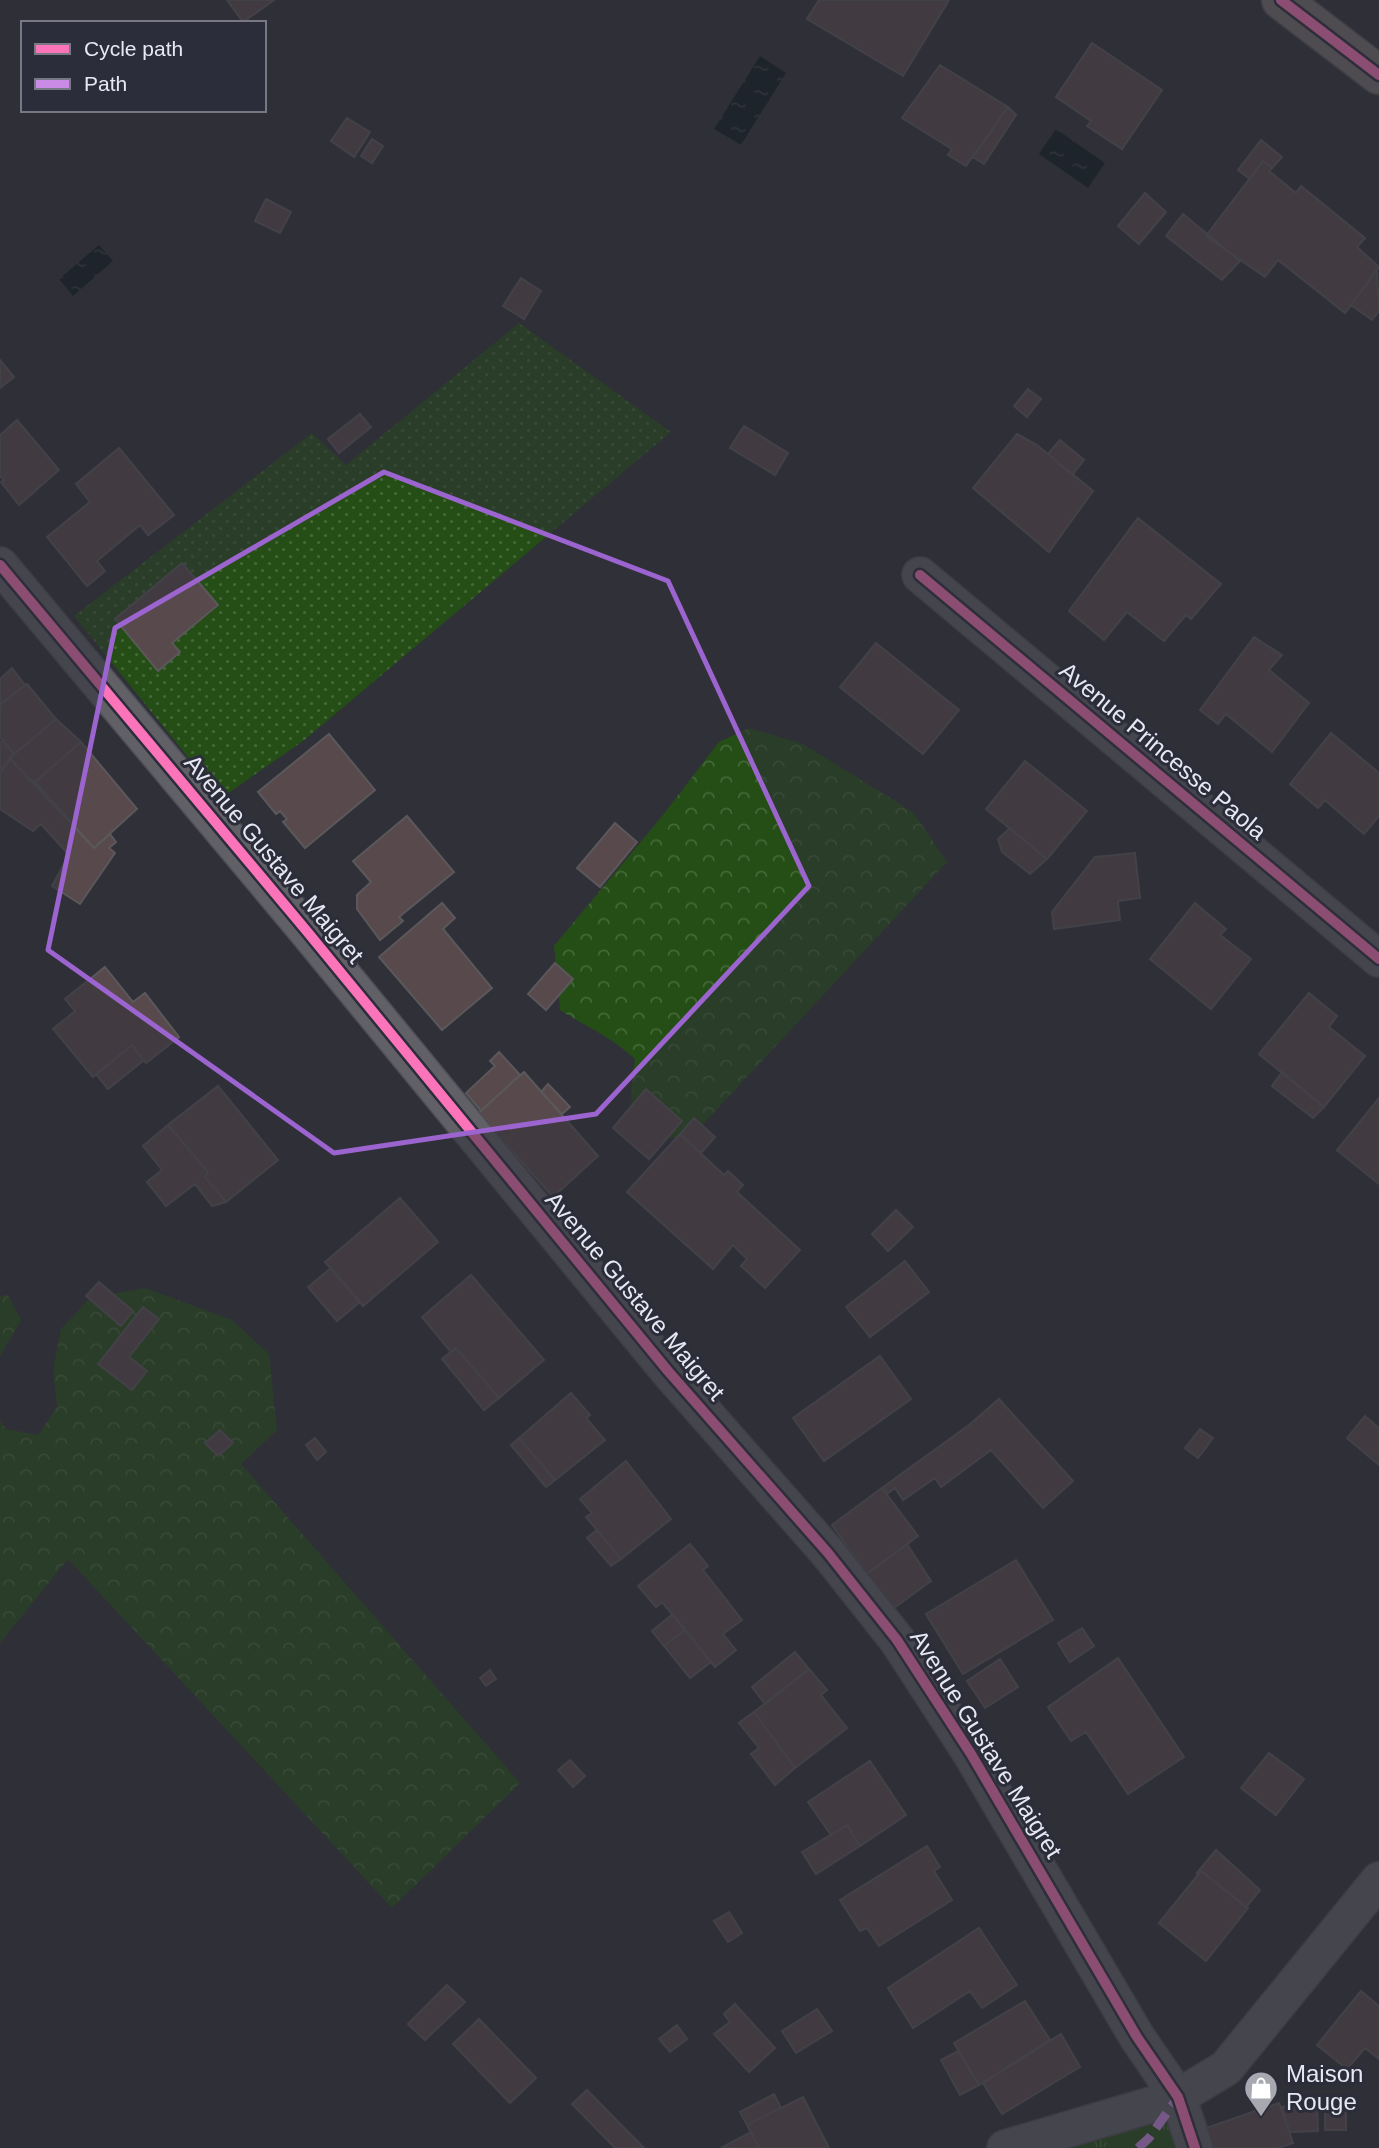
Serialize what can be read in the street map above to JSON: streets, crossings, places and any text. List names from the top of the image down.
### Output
{
  "streets": {
    "street": ["Avenue Princesse Paola", "Avenue Gustave Maigret"]
  },
  "places": {
    "shop": ["Maison Rouge"]
  },
  "legend": ["Cycle path", "Path"]
}
